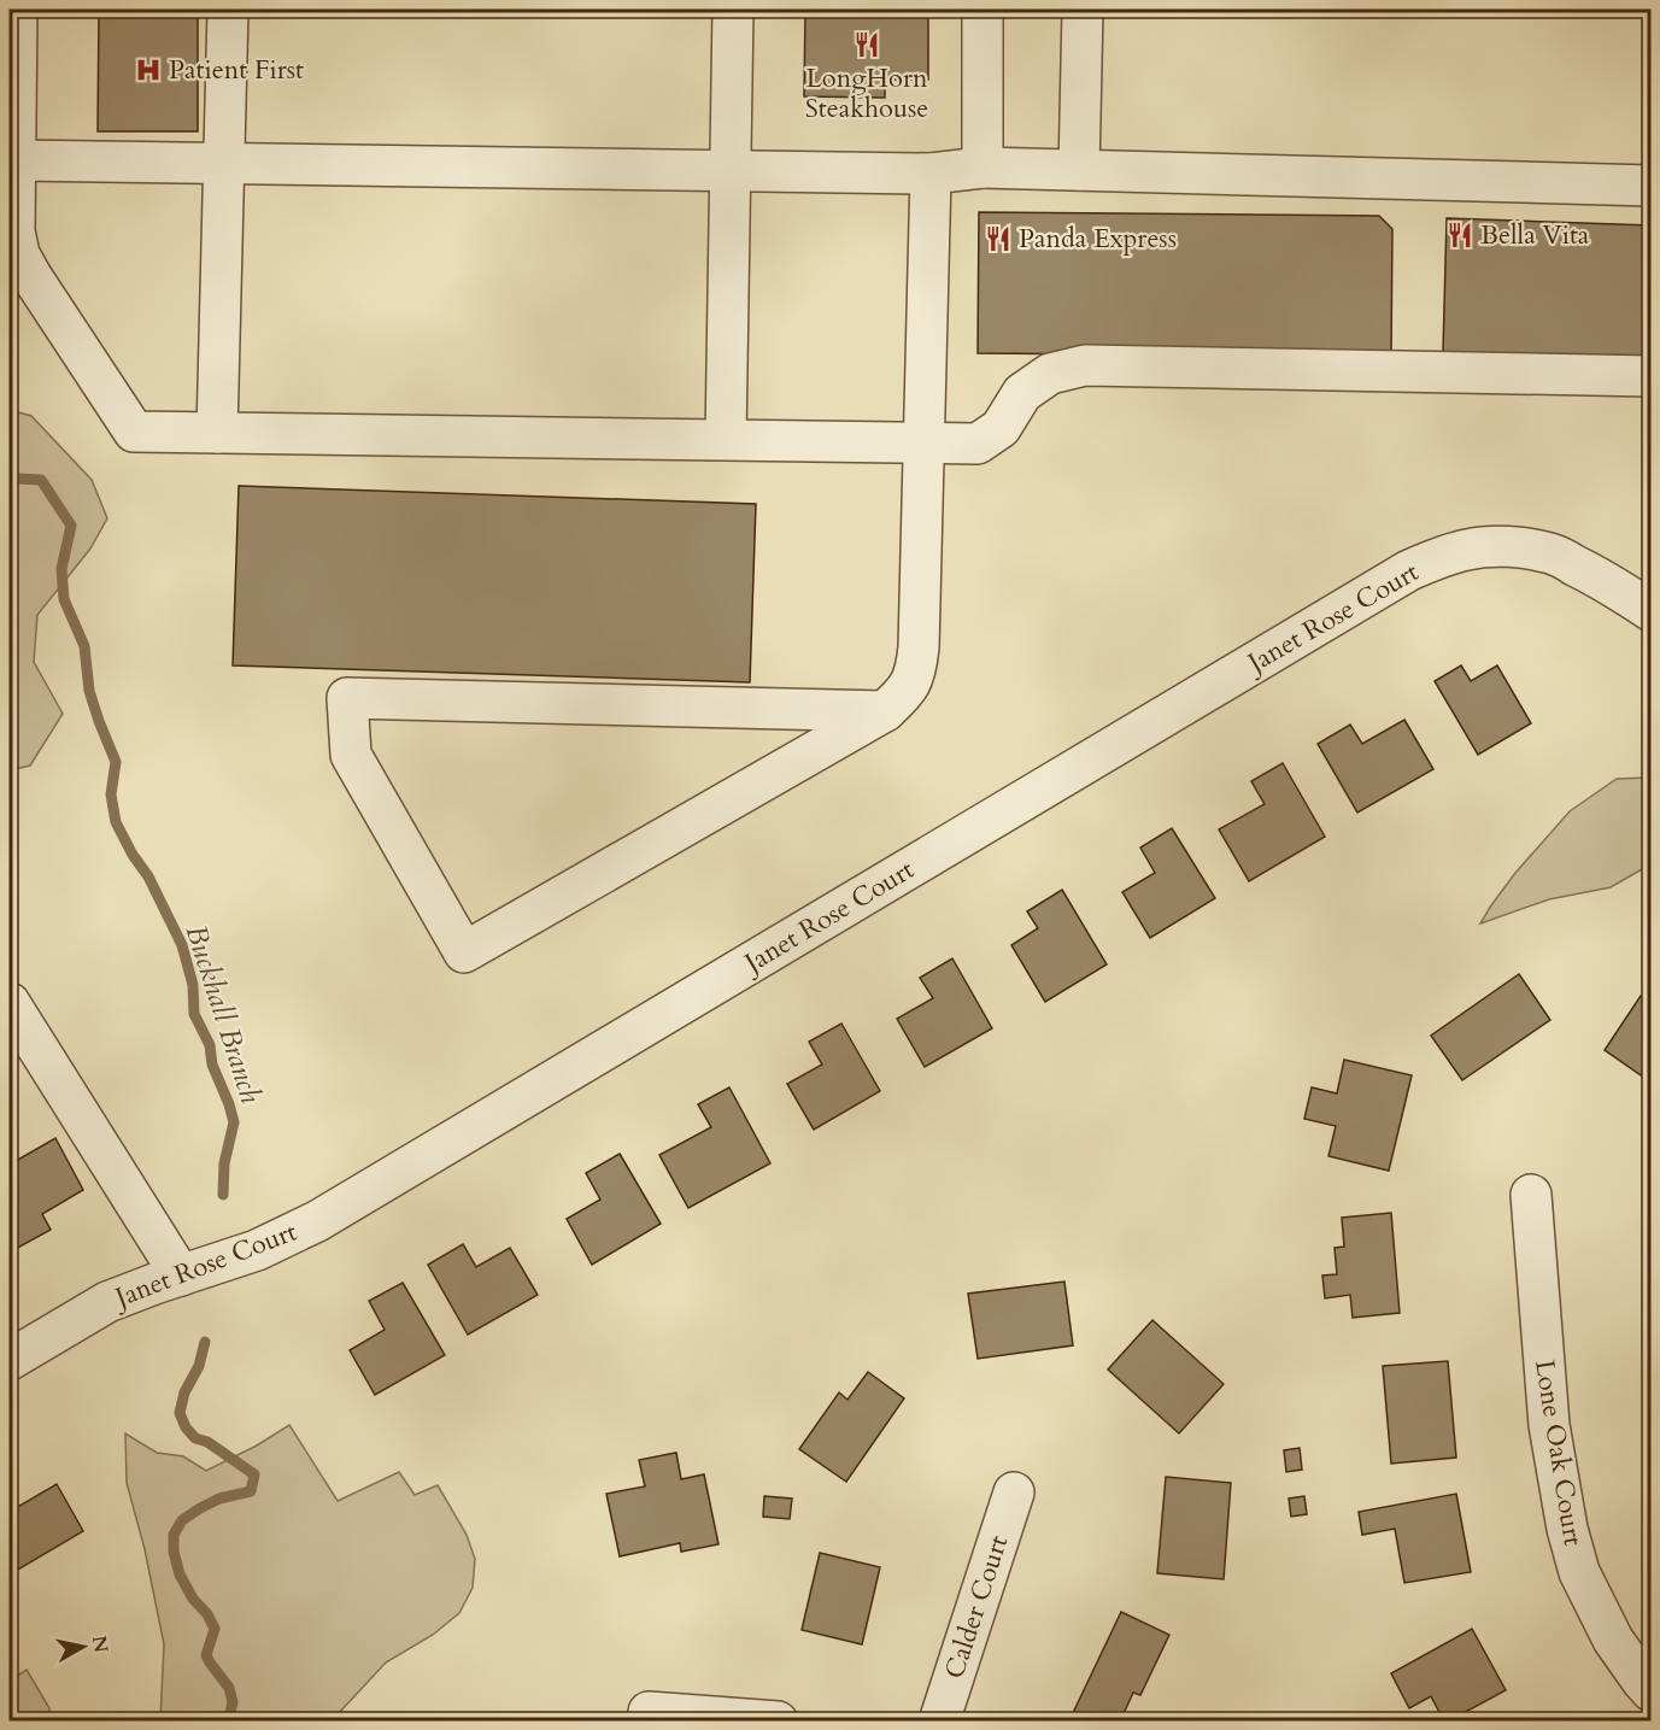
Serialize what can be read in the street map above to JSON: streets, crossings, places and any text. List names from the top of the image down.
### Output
{
  "streets": {
    "street": ["Janet Rose Court", "Lone Oak Court", "Calder Court"]
  },
  "water": ["Buckhall Branch"],
  "places": {
    "restaurant": ["LongHorn Steakhouse", "Bella Vita", "Panda Express"],
    "hospital": ["Patient First"]
  },
  "north": "right"
}
